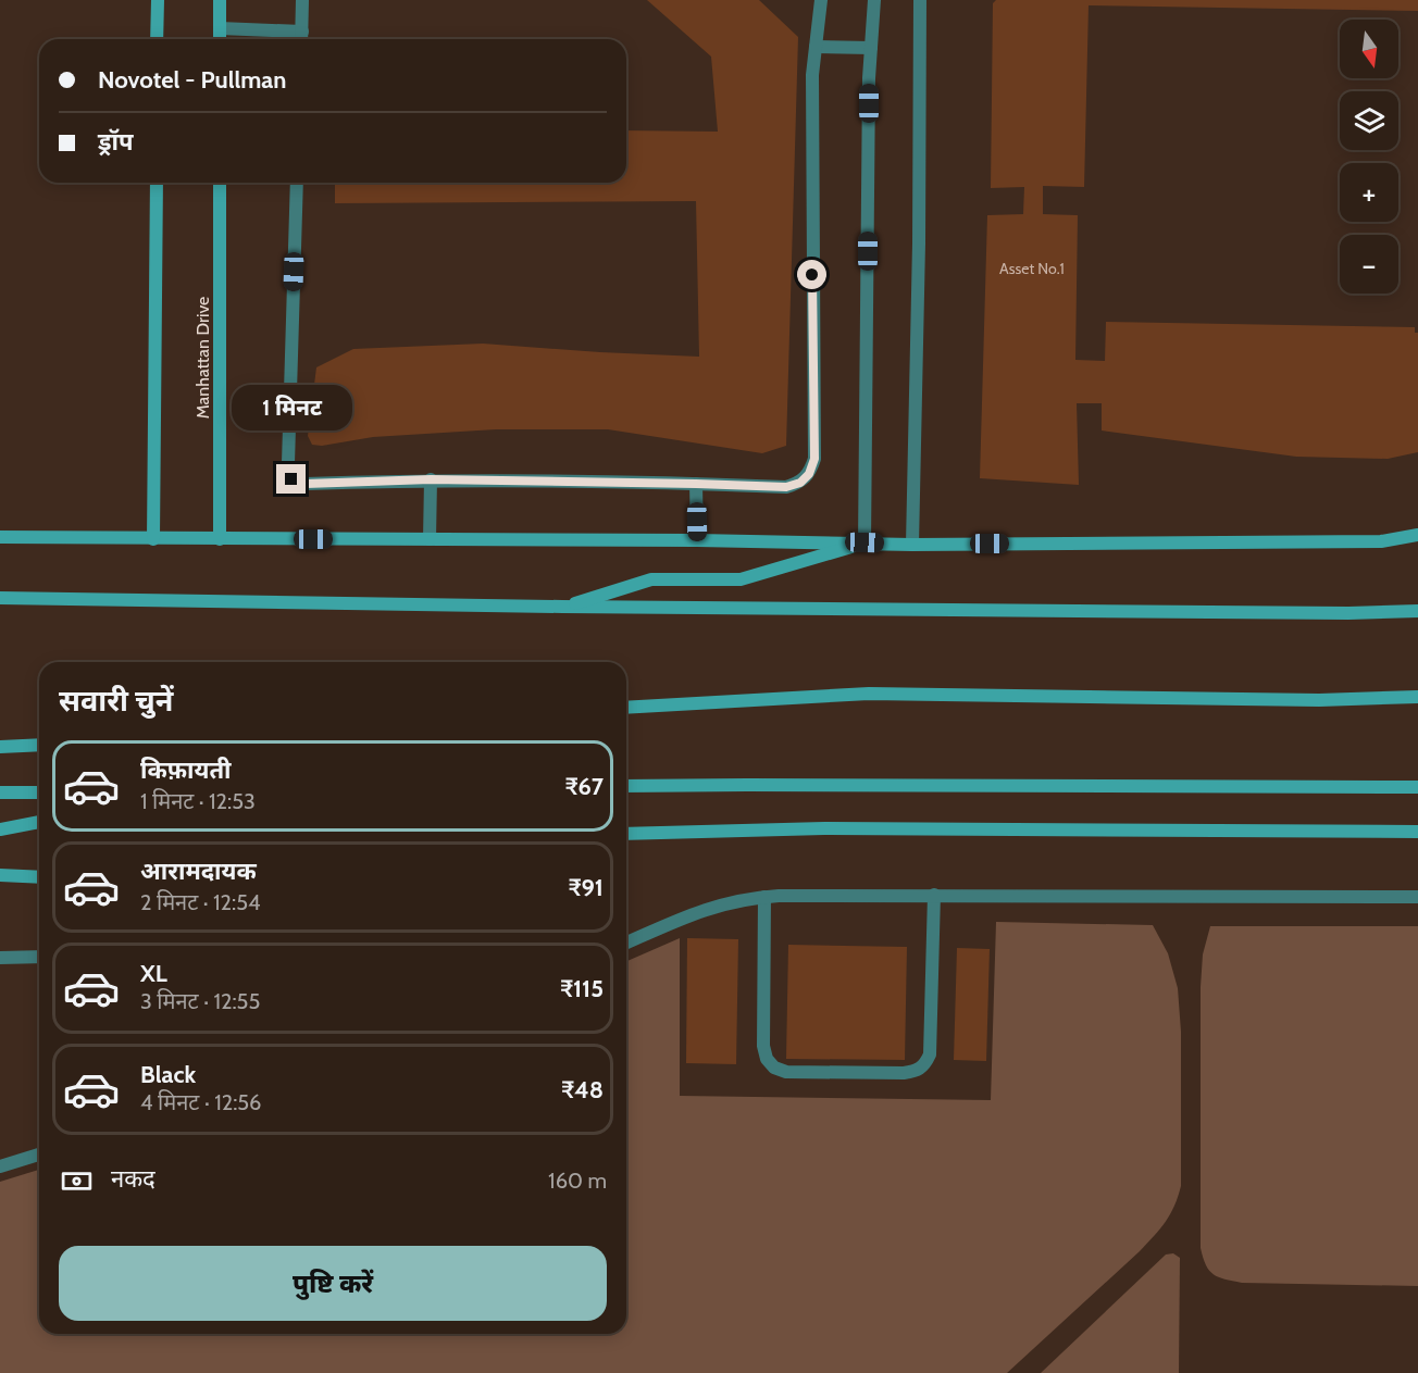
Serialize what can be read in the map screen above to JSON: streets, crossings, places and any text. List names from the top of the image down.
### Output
{
  "streets": {
    "street": ["Manhattan Drive"]
  },
  "house_numbers": ["Asset No.1"],
  "north": "bottom",
  "page": {
    "map_buttons": ["+", "−"],
    "banner": ["Novotel - Pullman", "ड्रॉप"],
    "bubble": "1 मिनट",
    "heading": "सवारी चुनें",
    "list": [
      {
        "name": "किफ़ायती",
        "note": "1 मिनट · 12:53",
        "value": "₹67"
      },
      {
        "name": "आरामदायक",
        "note": "2 मिनट · 12:54",
        "value": "₹91"
      },
      {
        "name": "XL",
        "note": "3 मिनट · 12:55",
        "value": "₹115"
      },
      {
        "name": "Black",
        "note": "4 मिनट · 12:56",
        "value": "₹48"
      }
    ],
    "pay": ["नकद", "160 m"],
    "buttons": "पुष्टि करें"
  }
}
